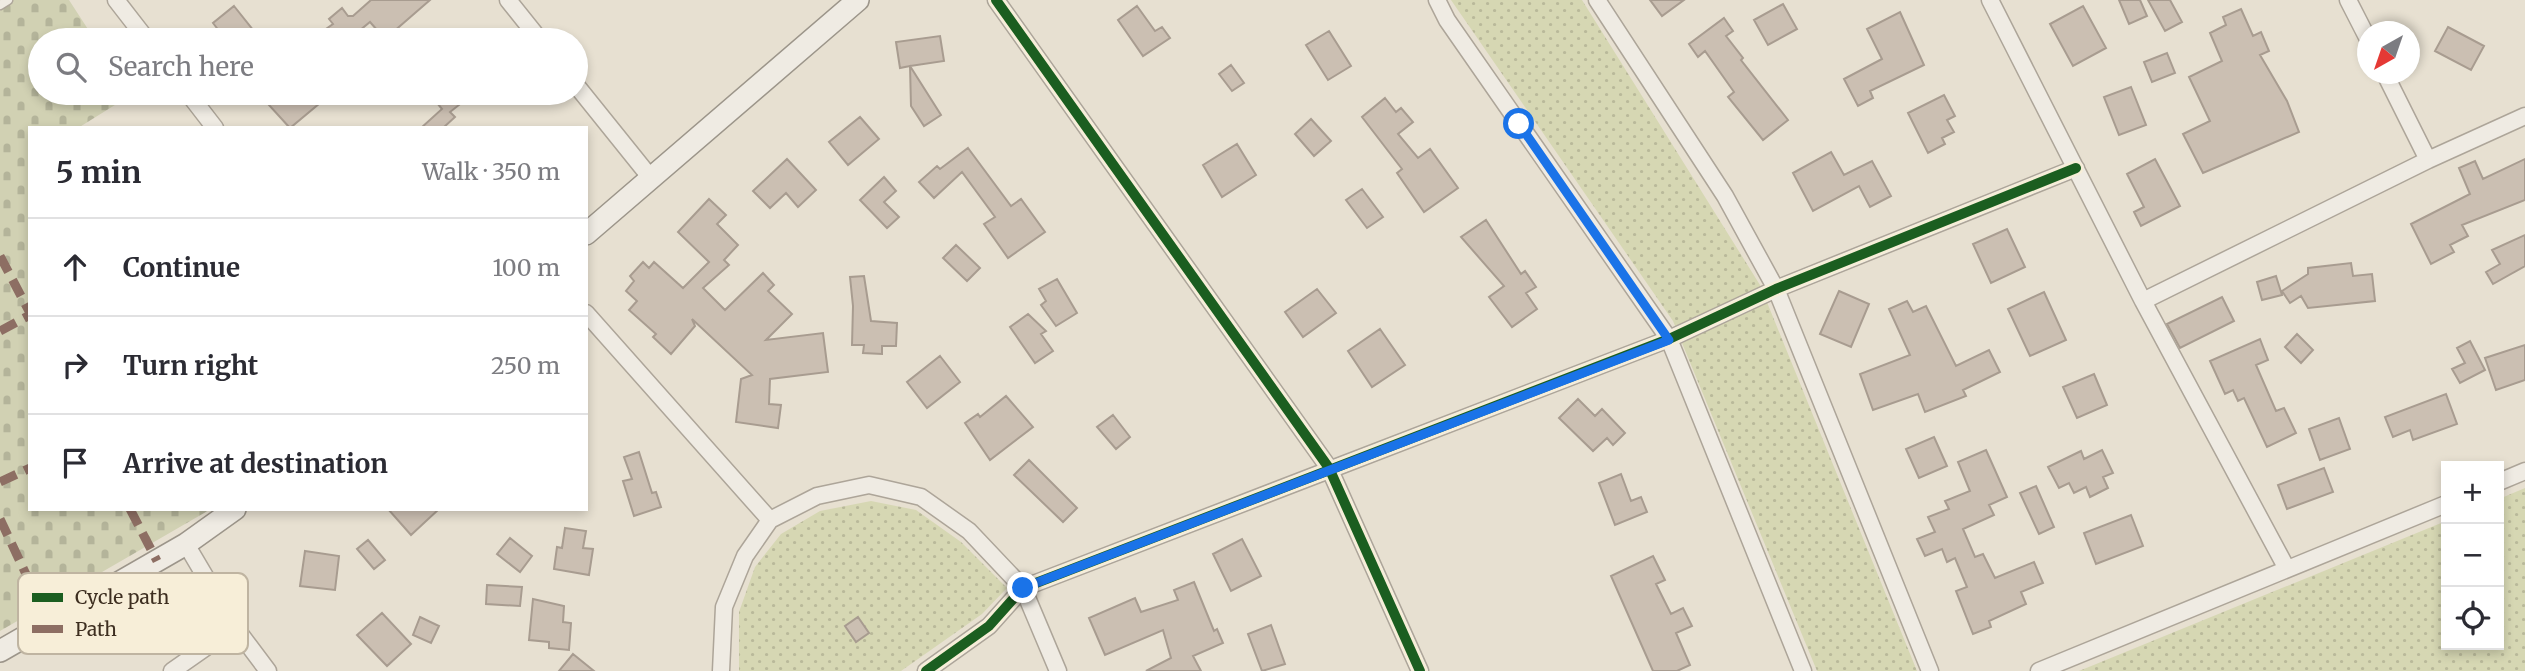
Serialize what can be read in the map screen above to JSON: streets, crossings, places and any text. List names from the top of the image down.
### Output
{
  "legend": ["Cycle path", "Path"],
  "north": "bottom left",
  "page": {
    "search": "Search here",
    "heading": ["5 min", "Walk · 350 m"],
    "list": [
      ["Continue", "100 m"],
      ["Turn right", "250 m"],
      "Arrive at destination"
    ],
    "map_buttons": ["+", "−"]
  }
}
